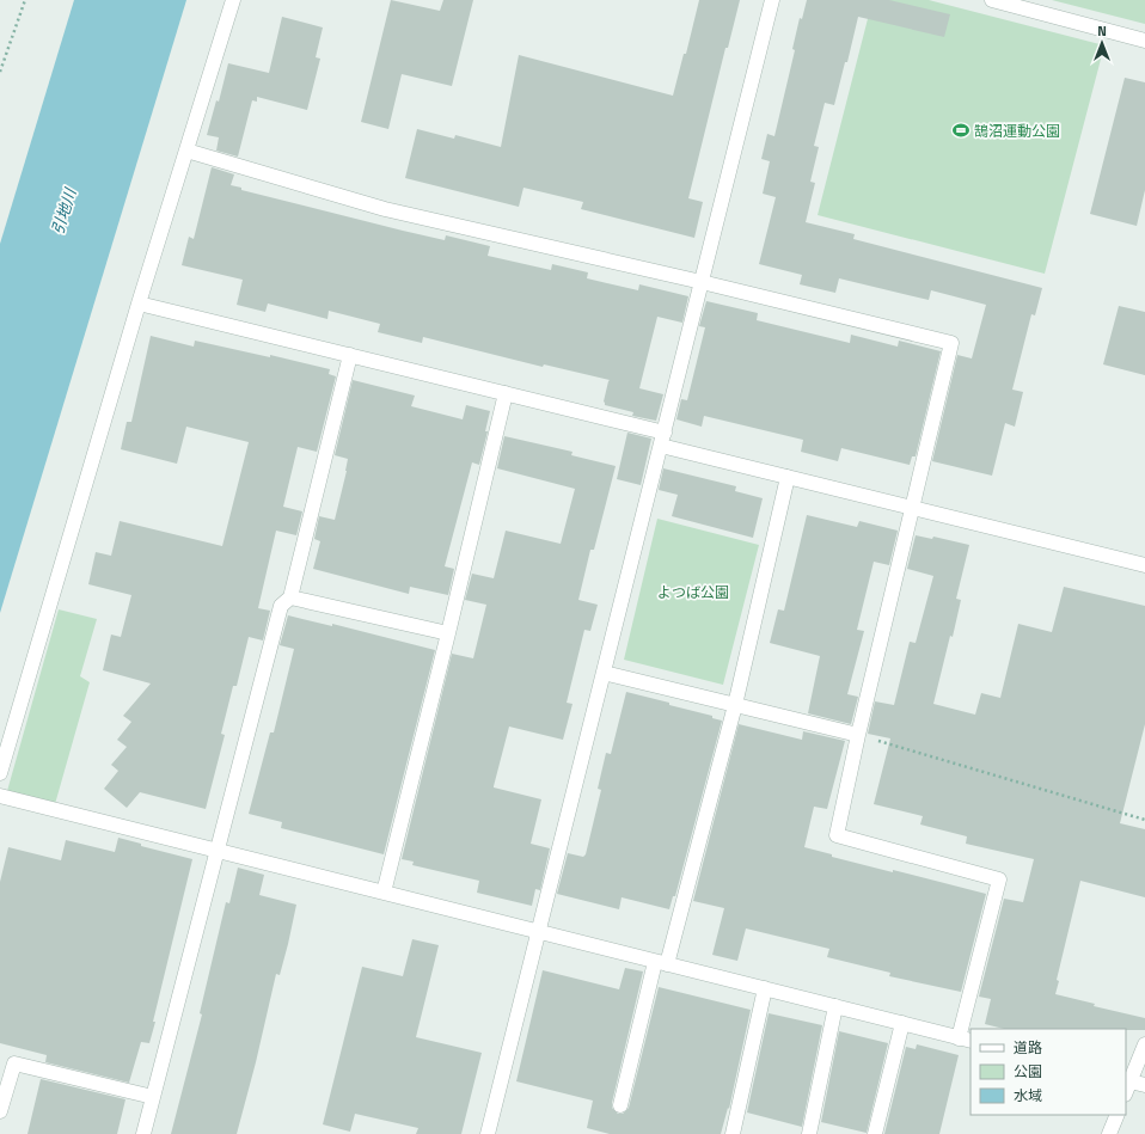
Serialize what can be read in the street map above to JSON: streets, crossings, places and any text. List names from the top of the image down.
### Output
{
  "water": ["引地川"],
  "parks": ["よつば公園"],
  "places": {
    "sports": ["鵠沼運動公園"]
  },
  "legend": ["道路", "公園", "水域"],
  "north": "top"
}
